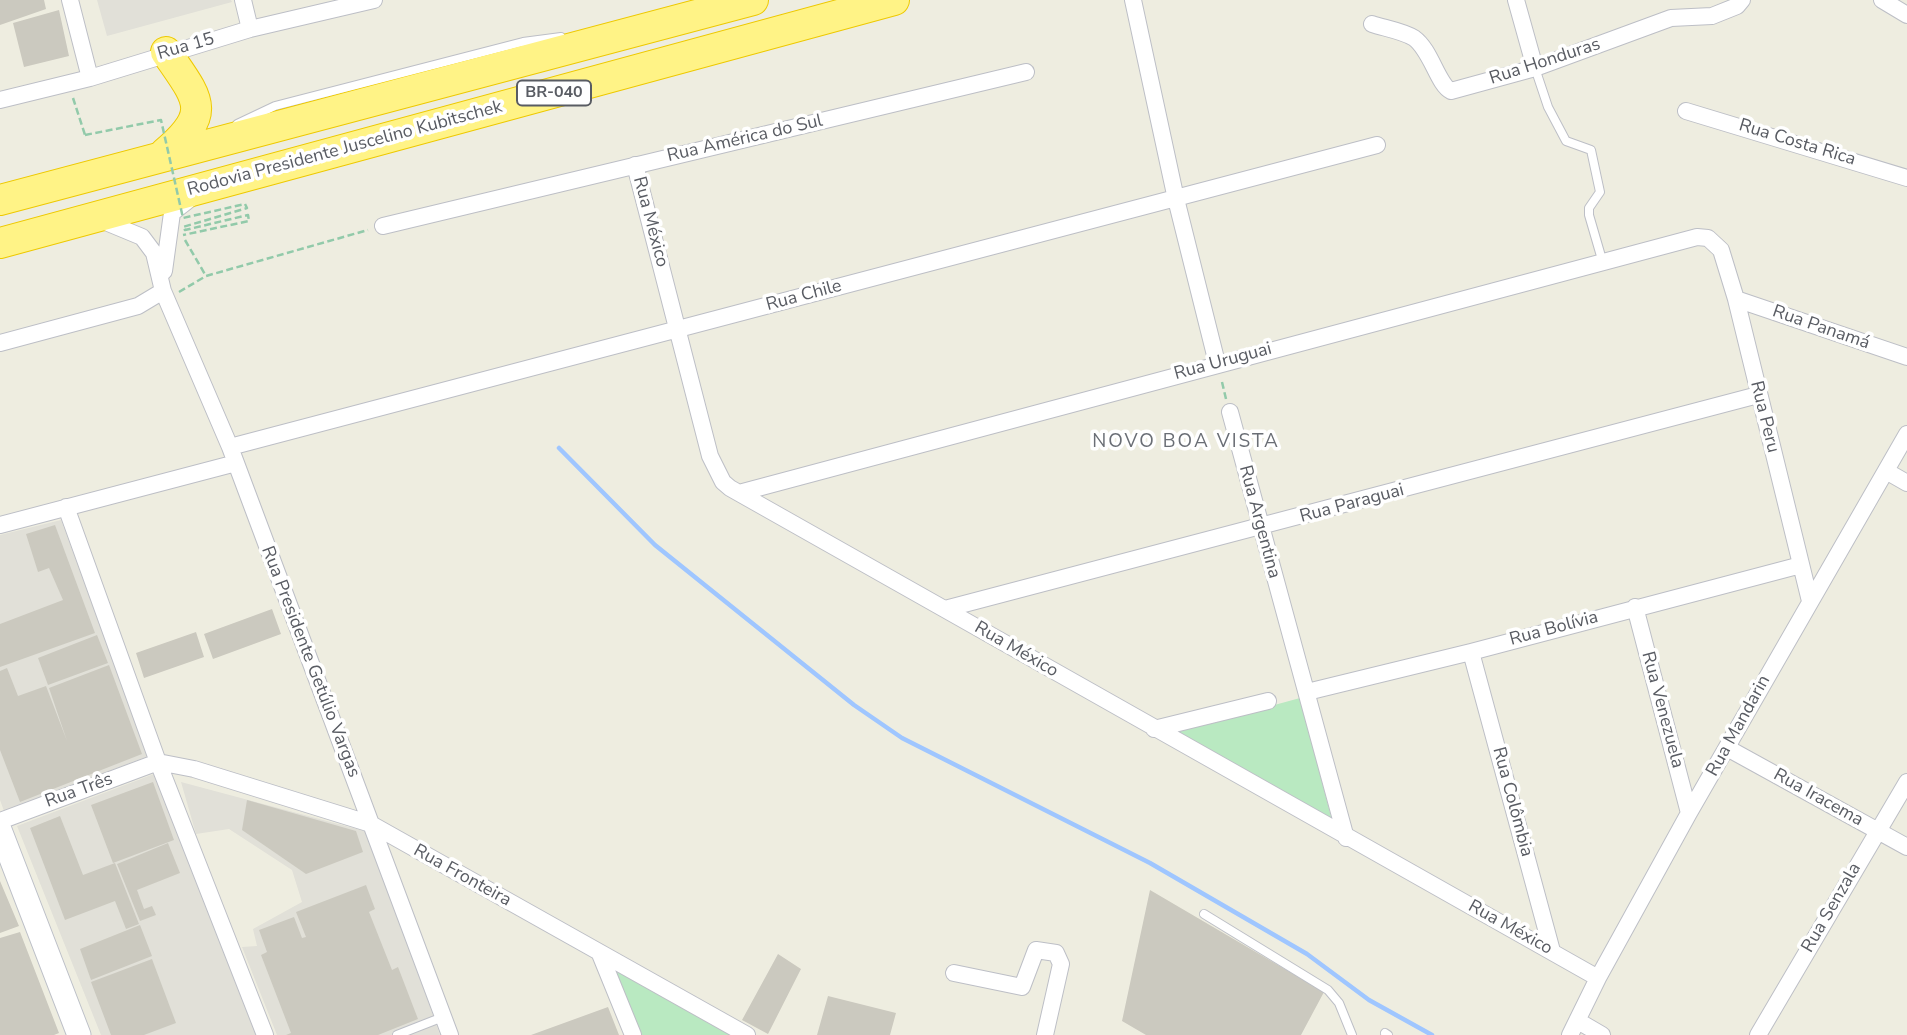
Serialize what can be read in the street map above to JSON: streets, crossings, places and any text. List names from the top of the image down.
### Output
{
  "streets": {
    "highway": ["BR-040", "Rodovia Presidente Juscelino Kubitschek"],
    "street": [
      "Rua 15",
      "Rua Honduras",
      "Rua América do Sul",
      "Rua Costa Rica",
      "Rua México",
      "Rua Chile",
      "Rua Panamá",
      "Rua Uruguai",
      "Rua Peru",
      "Rua Paraguai",
      "Rua Argentina",
      "Rua Bolívia",
      "Rua Presidente Getúlio Vargas",
      "Rua Venezuela",
      "Rua Mandarin",
      "Rua Três",
      "Rua Iracema",
      "Rua Colômbia",
      "Rua Fronteira",
      "Rua Senzala"
    ]
  },
  "crossings": [
    ["Rua América do Sul", "Rua México"],
    ["Rodovia Presidente Juscelino Kubitschek", "Rua Presidente Getúlio Vargas"],
    ["Rua México", "Rua Chile"],
    ["Rua México", "Rua Uruguai"],
    ["Rua México", "Rua Paraguai"],
    ["Rua México", "Rua Argentina"],
    ["Rua México", "Rua Mandarin"],
    ["Rua México", "Rua Colômbia"],
    ["Rua Chile", "Rua Presidente Getúlio Vargas"],
    ["Rua Panamá", "Rua Peru"],
    ["Rua Uruguai", "Rua Peru"],
    ["Rua Peru", "Rua Paraguai"],
    ["Rua Peru", "Rua Bolívia"],
    ["Rua Peru", "Rua Mandarin"],
    ["Rua Paraguai", "Rua Argentina"],
    ["Rua Argentina", "Rua Bolívia"],
    ["Rua Bolívia", "Rua Venezuela"],
    ["Rua Bolívia", "Rua Colômbia"],
    ["Rua Presidente Getúlio Vargas", "Rua Fronteira"],
    ["Rua Venezuela", "Rua Mandarin"],
    ["Rua Mandarin", "Rua Iracema"],
    ["Rua Três", "Rua Fronteira"],
    ["Rua Iracema", "Rua Senzala"]
  ],
  "districts": ["NOVO BOA VISTA"]
}
